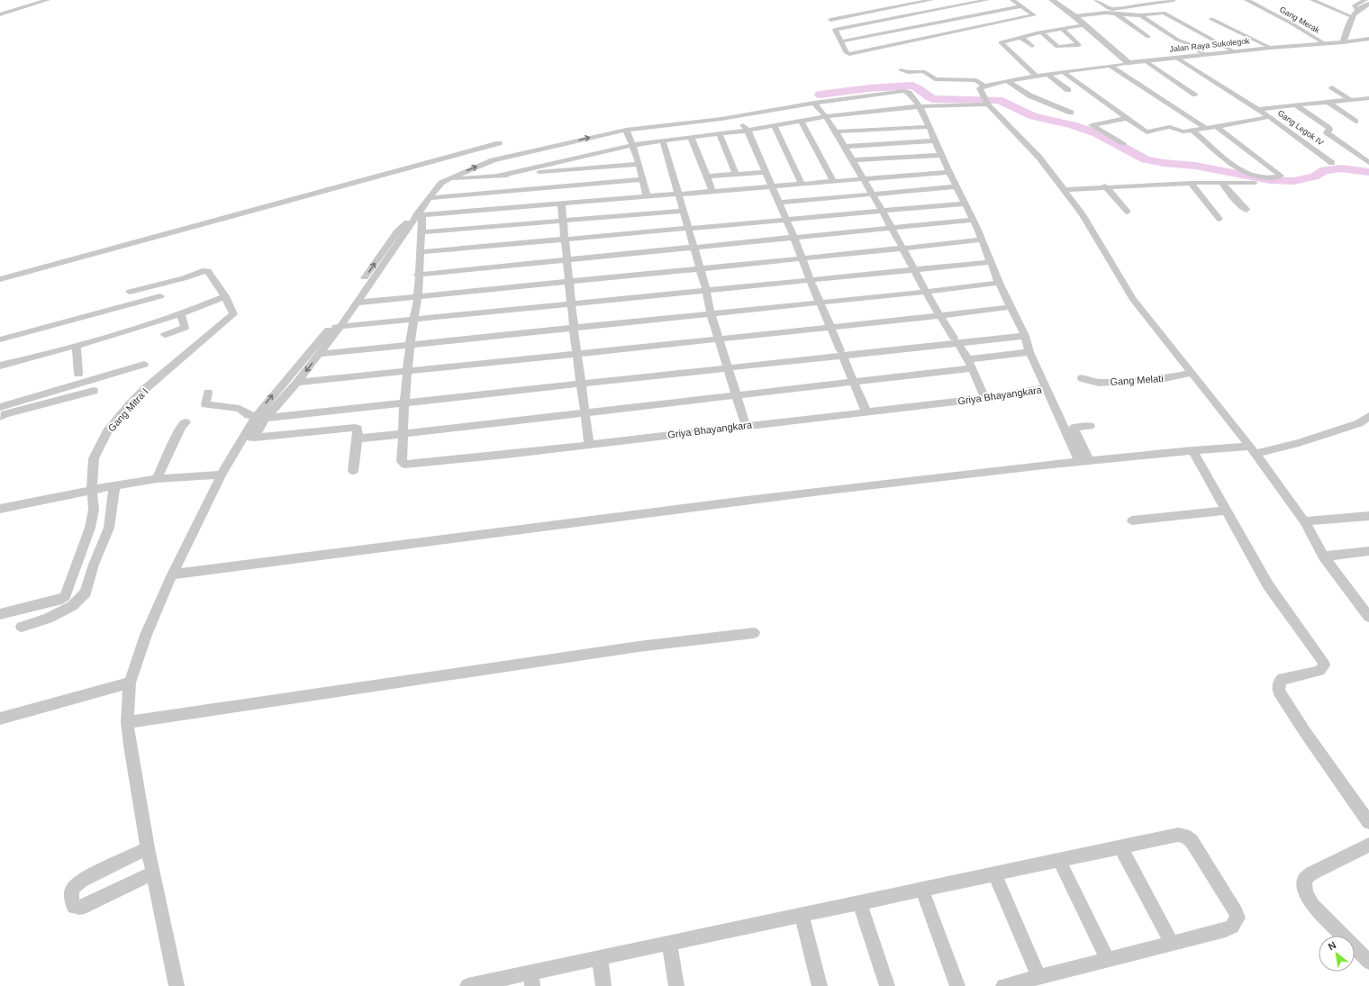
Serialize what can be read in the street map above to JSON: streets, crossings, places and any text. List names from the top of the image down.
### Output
{
  "streets": {
    "street": [
      "Gang Merak",
      "Jalan Raya Sukolegok",
      "Gang Legok IV",
      "Gang Melati",
      "Griya Bhayangkara",
      "Gang Mitra I"
    ]
  },
  "crossings": [
    ["Gang Merak", "Jalan Raya Sukolegok"],
    ["Jalan Raya Sukolegok", "Gang Legok IV"]
  ],
  "north": "top left"
}
